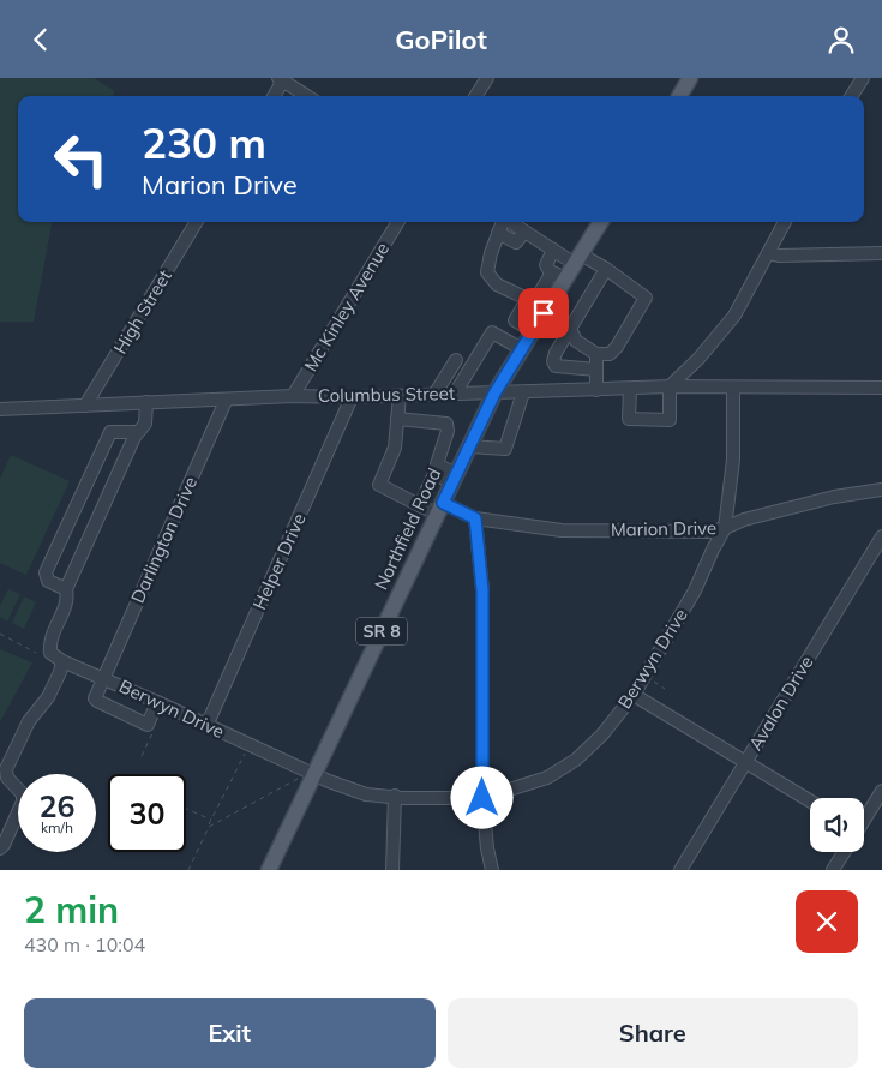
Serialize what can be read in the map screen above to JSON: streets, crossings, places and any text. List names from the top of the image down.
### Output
{
  "streets": {
    "main road": ["Northfield Road", "SR 8"],
    "street": [
      "Mc Kinley Avenue",
      "High Street",
      "Columbus Street",
      "Marion Drive",
      "Darlington Drive",
      "Helper Drive",
      "Berwyn Drive",
      "Avalon Drive"
    ]
  },
  "crossings": [
    ["Mc Kinley Avenue", "Columbus Street"],
    ["High Street", "Columbus Street"],
    ["Columbus Street", "Northfield Road"],
    ["Columbus Street", "Darlington Drive"],
    ["Columbus Street", "Helper Drive"],
    ["Columbus Street", "Berwyn Drive"],
    ["Northfield Road", "Marion Drive"],
    ["Northfield Road", "Berwyn Drive"],
    ["Marion Drive", "Berwyn Drive"],
    ["Darlington Drive", "Berwyn Drive"],
    ["Helper Drive", "Berwyn Drive"]
  ],
  "page": {
    "header": "GoPilot",
    "turn": ["230 m", "Marion Drive"],
    "speed": "26 km/h",
    "limit": "30",
    "heading": ["2 min", "430 m · 10:04"],
    "buttons": ["Exit", "Share"]
  }
}
